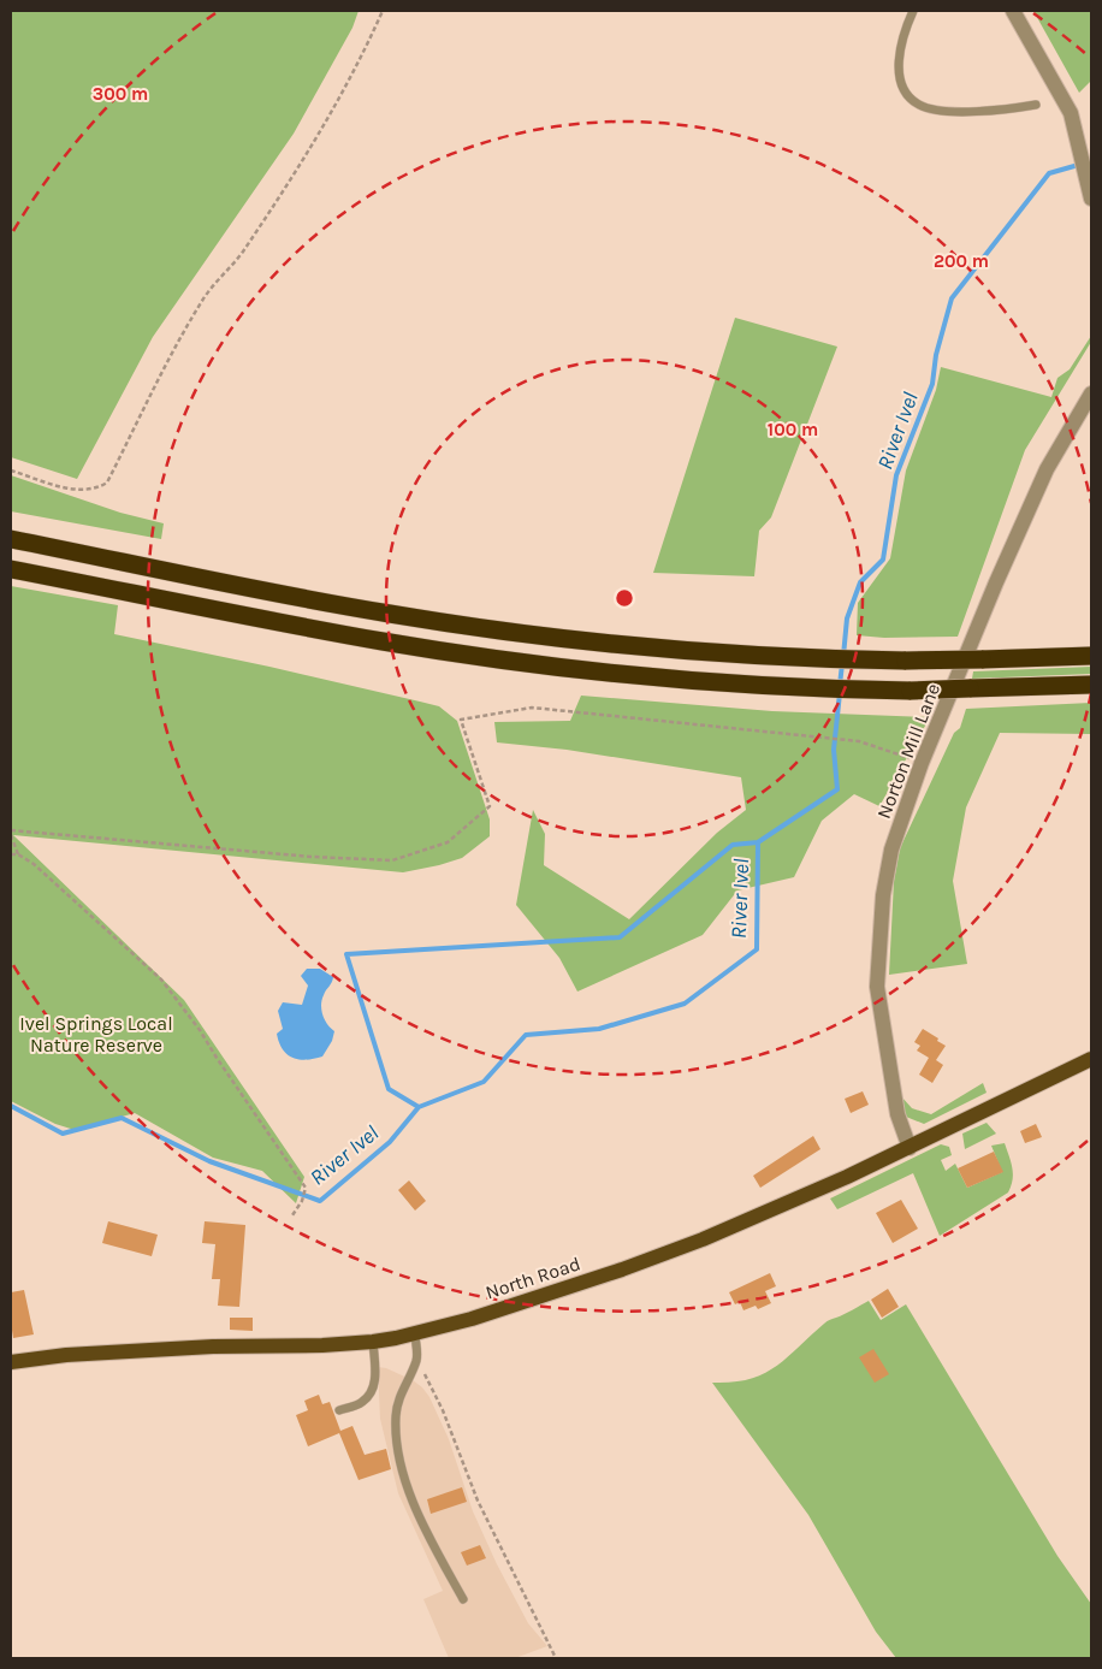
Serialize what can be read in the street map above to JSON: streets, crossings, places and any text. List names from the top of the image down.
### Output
{
  "streets": {
    "main road": ["North Road"],
    "street": ["Norton Mill Lane"]
  },
  "crossings": [
    ["Norton Mill Lane", "North Road"]
  ],
  "water": ["River Ivel"],
  "parks": ["Ivel Springs Local Nature Reserve"],
  "rings": ["300 m", "200 m", "100 m"]
}
